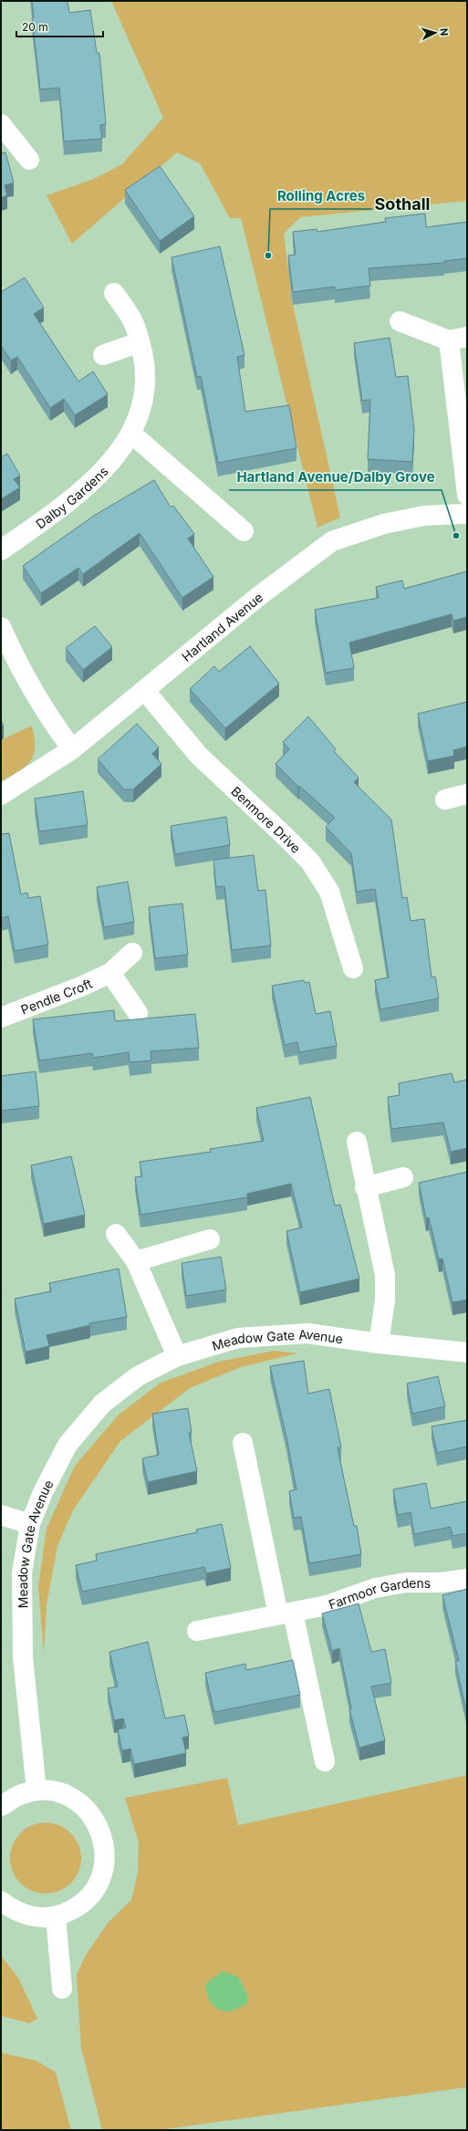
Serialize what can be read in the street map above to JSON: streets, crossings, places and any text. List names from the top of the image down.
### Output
{
  "streets": {
    "street": [
      "Dalby Gardens",
      "Hartland Avenue",
      "Benmore Drive",
      "Pendle Croft",
      "Meadow Gate Avenue",
      "Farmoor Gardens"
    ]
  },
  "crossings": [
    ["Hartland Avenue", "Benmore Drive"]
  ],
  "districts": ["Sothall"],
  "places": ["Rolling Acres", "Hartland Avenue/Dalby Grove"],
  "scale_bar": "20 m",
  "north": "right"
}
